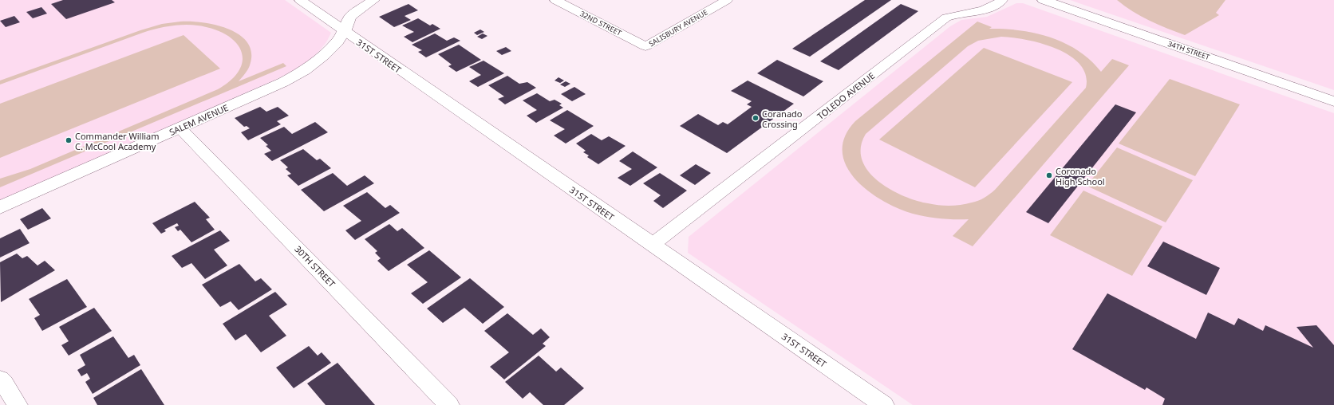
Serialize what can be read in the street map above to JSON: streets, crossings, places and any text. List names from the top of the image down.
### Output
{
  "streets": {
    "street": [
      "32ND STREET",
      "SALISBURY AVENUE",
      "34TH STREET",
      "31ST STREET",
      "TOLEDO AVENUE",
      "SALEM AVENUE",
      "30TH STREET"
    ]
  },
  "crossings": [
    ["32ND STREET", "SALISBURY AVENUE"],
    ["31ST STREET", "TOLEDO AVENUE"],
    ["31ST STREET", "SALEM AVENUE"],
    ["SALEM AVENUE", "30TH STREET"]
  ],
  "places": ["Coranado Crossing", "Commander William C. McCool Academy", "Coronado High School"]
}
